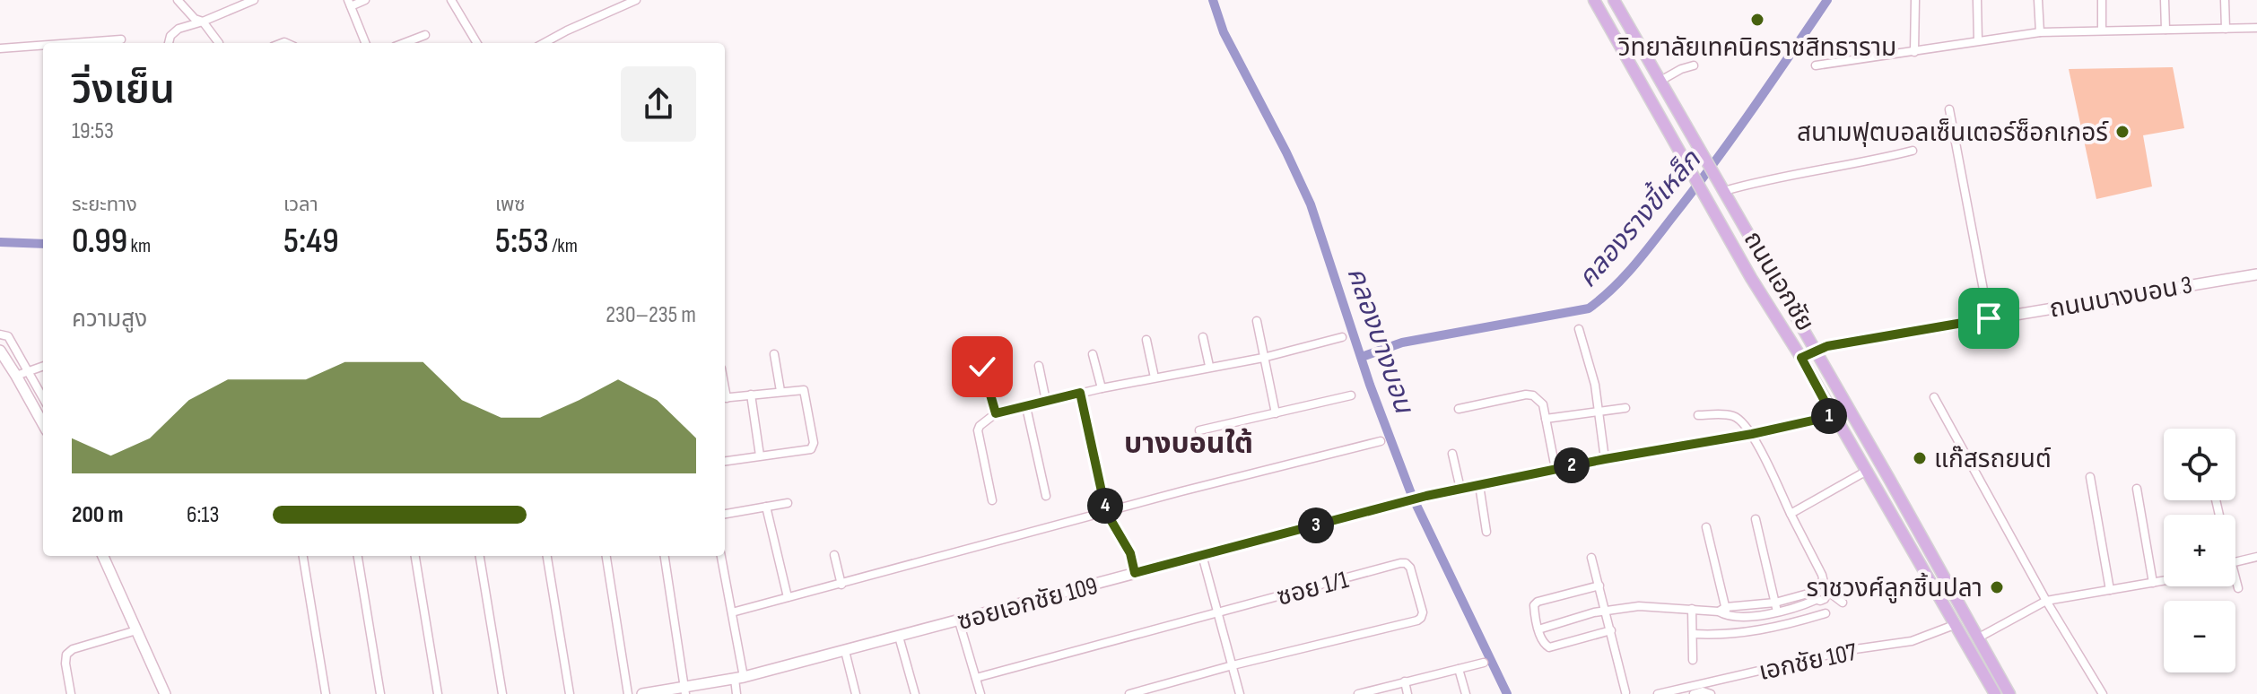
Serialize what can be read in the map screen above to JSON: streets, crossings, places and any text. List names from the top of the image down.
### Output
{
  "streets": {
    "main road": ["ถนนเอกชัย"],
    "street": [
      "ถนนบางบอน 3",
      "ซอย 1/1",
      "ซอยเอกชัย 109",
      "เอกชัย 107"
    ]
  },
  "crossings": [
    ["ถนนเอกชัย", "ถนนบางบอน 3"],
    ["ถนนเอกชัย", "ซอยเอกชัย 109"],
    ["ถนนเอกชัย", "เอกชัย 107"]
  ],
  "districts": ["บางบอนใต้"],
  "water": ["คลองรางขี้เหล็ก", "คลองบางบอน"],
  "places": [
    "วิทยาลัยเทคนิคราชสิทธาราม",
    "สนามฟุตบอลเซ็นเตอร์ซ็อกเกอร์",
    "แก๊สรถยนต์",
    "ราชวงศ์ลูกชิ้นปลา"
  ],
  "page": {
    "heading": ["วิ่งเย็น", "19:53"],
    "stats": [
      ["ระยะทาง", "0.99 km"],
      ["เวลา", "5:49"],
      ["เพซ", "5:53 /km"]
    ],
    "chart": ["ความสูง", "230–235 m"],
    "pins": [
      "1",
      "2",
      "4",
      "3"
    ],
    "map_buttons": ["+", "−"],
    "list": [
      {
        "name": "200 m",
        "note": "6:13"
      }
    ]
  }
}
